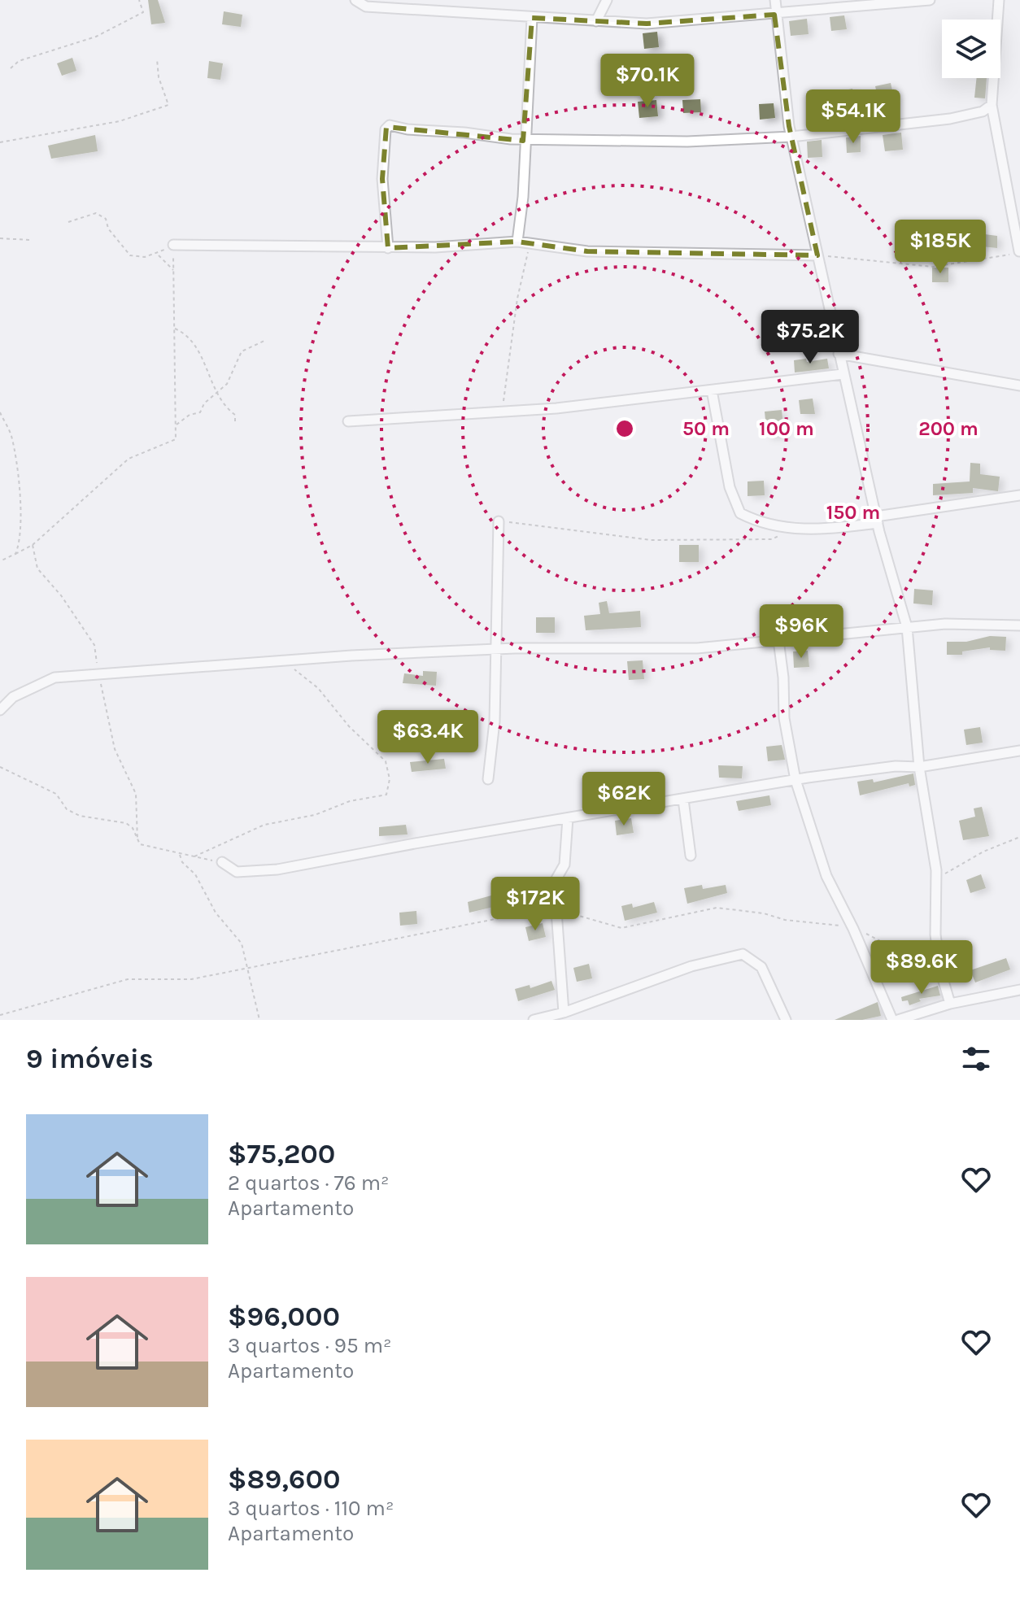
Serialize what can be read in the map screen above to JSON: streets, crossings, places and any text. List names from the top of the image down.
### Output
{
  "page": {
    "price": [
      "$70.1K",
      "$54.1K",
      "$185K",
      "$75.2K",
      "$96K",
      "$63.4K",
      "$62K",
      "$172K",
      "$89.6K"
    ],
    "heading": "9 imóveis",
    "list": [
      {
        "name": "$75,200",
        "note": "2 quartos · 76 m² · Apartamento"
      },
      {
        "name": "$96,000",
        "note": "3 quartos · 95 m² · Apartamento"
      },
      {
        "name": "$89,600",
        "note": "3 quartos · 110 m² · Apartamento"
      }
    ]
  },
  "rings": [
    "50 m",
    "100 m",
    "200 m",
    "150 m"
  ]
}
